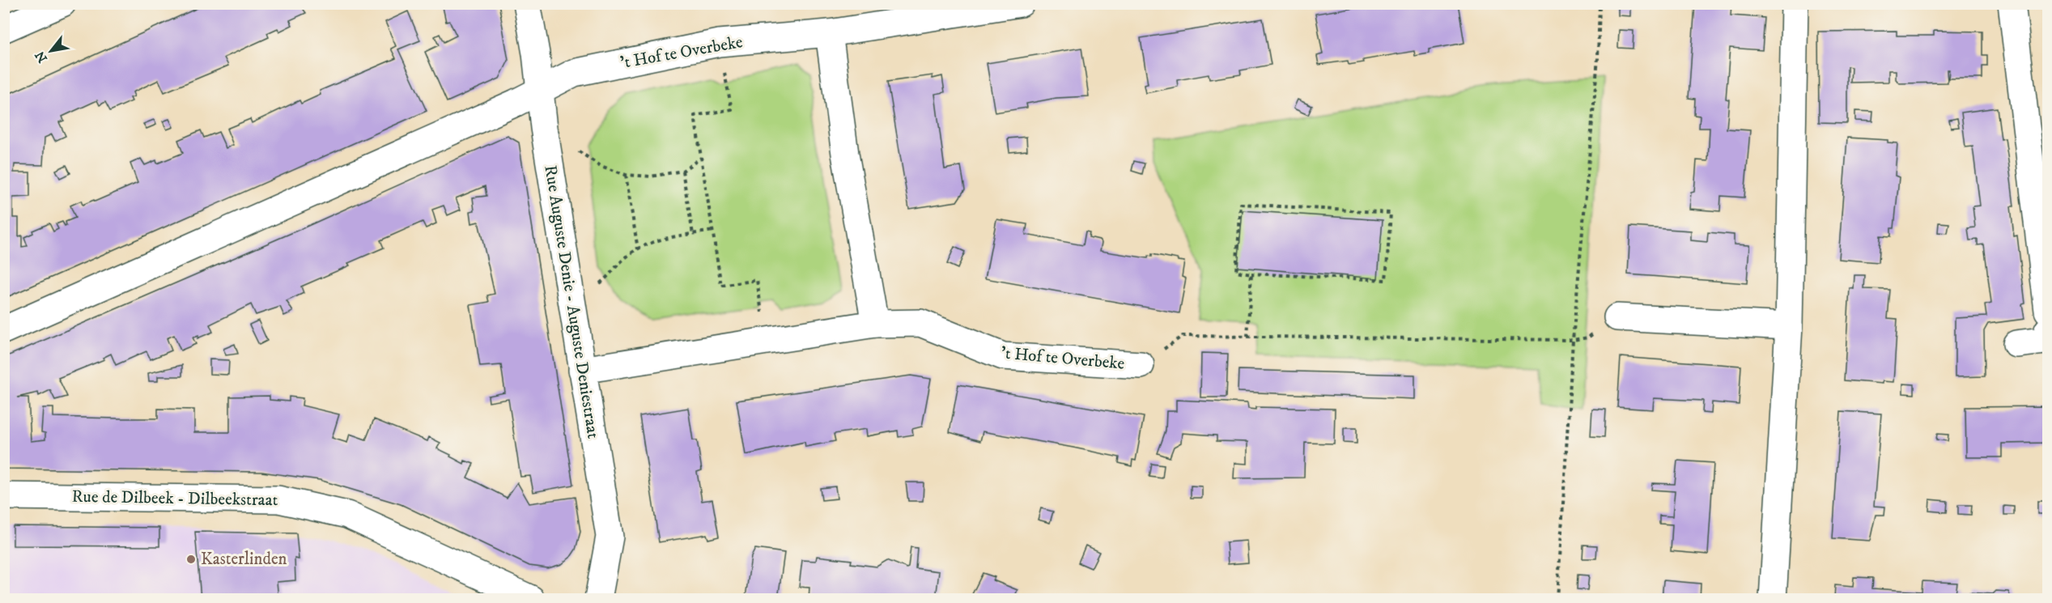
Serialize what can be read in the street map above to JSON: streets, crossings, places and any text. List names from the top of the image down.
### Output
{
  "streets": {
    "street": ["'t Hof te Overbeke", "Rue Auguste Denie - Auguste Deniestraat", "Rue de Dilbeek - Dilbeekstraat"]
  },
  "crossings": [
    ["'t Hof te Overbeke", "Rue Auguste Denie - Auguste Deniestraat"]
  ],
  "places": ["Kasterlinden"],
  "north": "bottom left"
}
